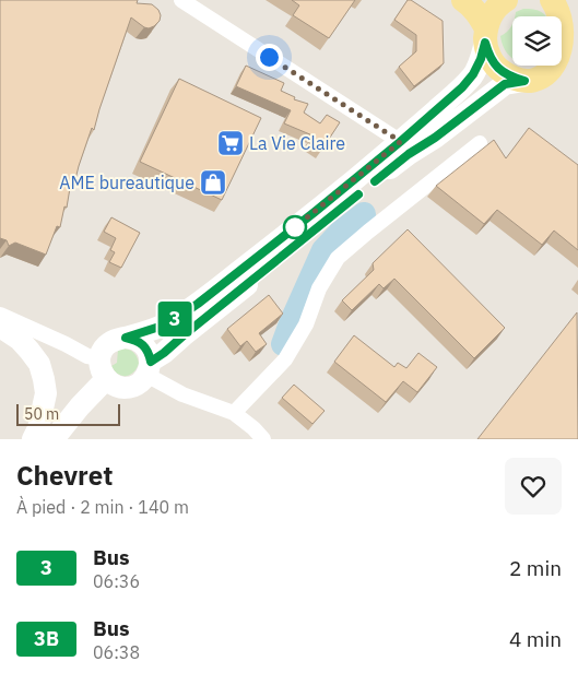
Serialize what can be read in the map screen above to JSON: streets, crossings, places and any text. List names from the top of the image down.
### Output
{
  "places": {
    "supermarket": ["La Vie Claire"],
    "shop": ["AME bureautique"]
  },
  "lines": ["bus line 3"],
  "scale_bar": "50 m",
  "page": {
    "on_map": "3",
    "scale": "50 m",
    "heading": ["Chevret", "À pied · 2 min · 140 m"],
    "list": [
      {
        "mark": "3",
        "name": "Bus",
        "note": "06:36",
        "value": "2 min"
      },
      {
        "mark": "3B",
        "name": "Bus",
        "note": "06:38",
        "value": "4 min"
      }
    ]
  }
}
